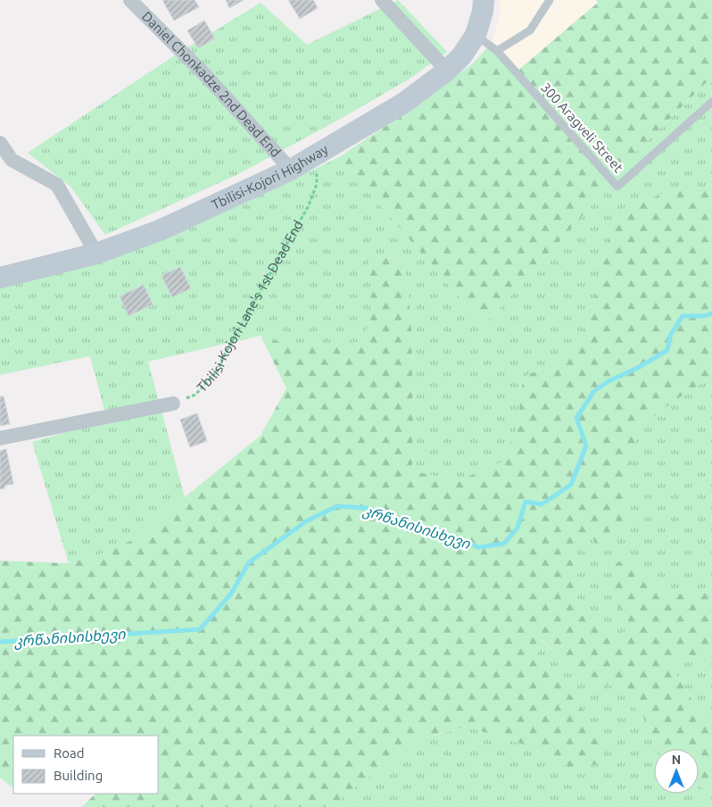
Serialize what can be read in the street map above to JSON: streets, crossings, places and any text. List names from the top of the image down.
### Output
{
  "streets": {
    "main road": ["Tbilisi-Kojori Highway"],
    "street": ["Daniel Chonkadze 2nd Dead End"],
    "lane": ["300 Aragveli Street"],
    "path": ["Tbilisi-Kojori Lane's 1st Dead End"]
  },
  "crossings": [
    ["Daniel Chonkadze 2nd Dead End", "Tbilisi-Kojori Highway"],
    ["Tbilisi-Kojori Highway", "Tbilisi-Kojori Lane's 1st Dead End"]
  ],
  "water": ["კრწანისისხევი"],
  "legend": ["Road", "Building"],
  "north": "top"
}
